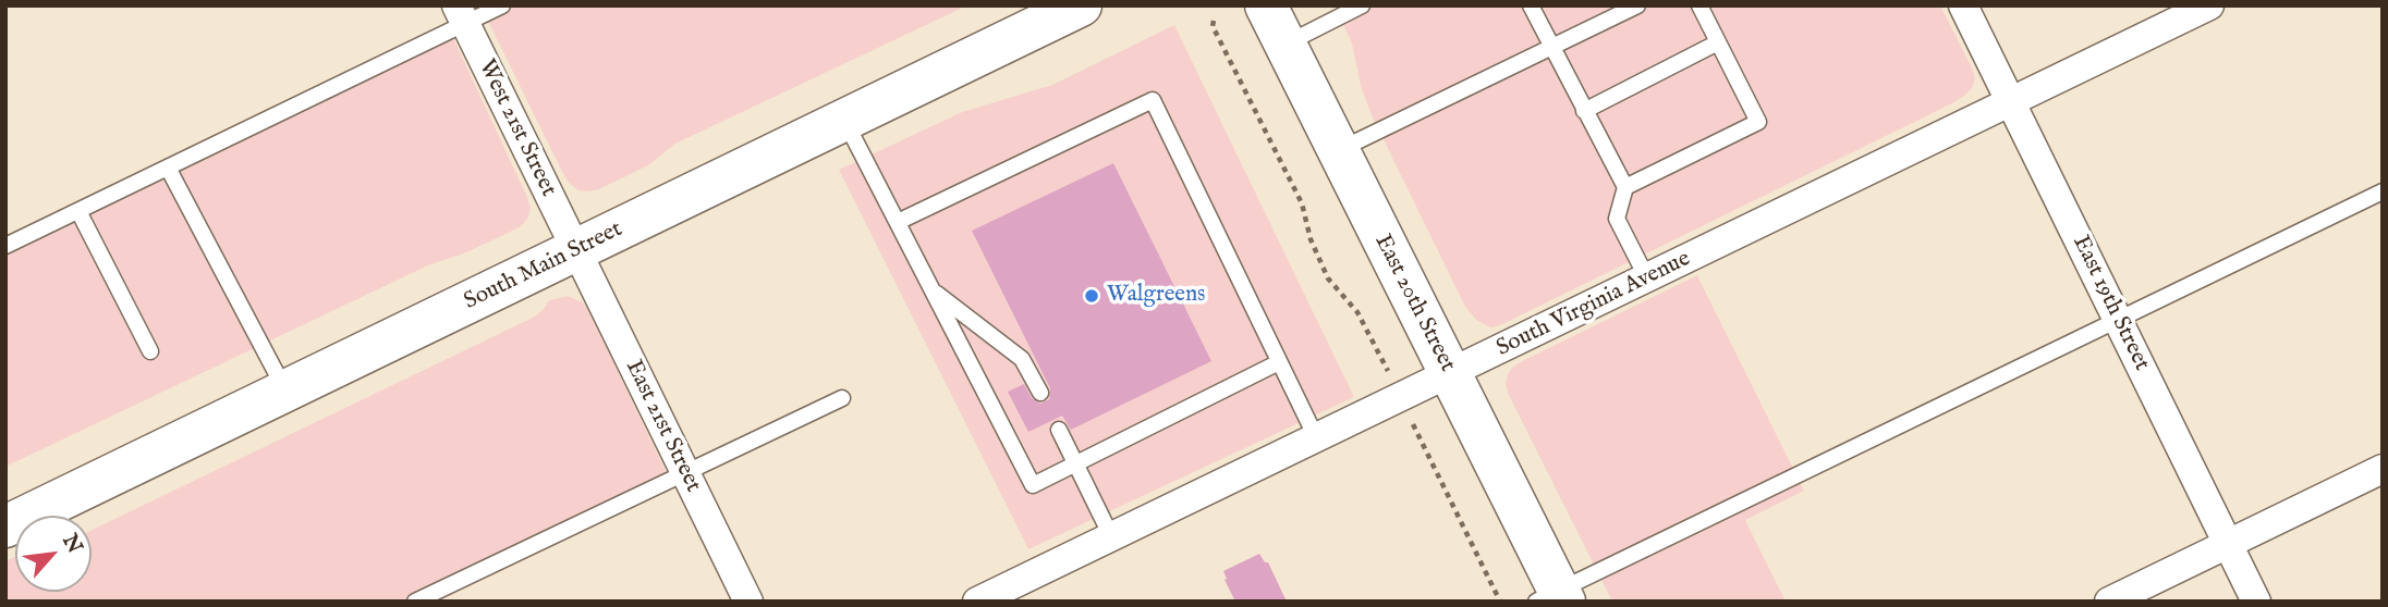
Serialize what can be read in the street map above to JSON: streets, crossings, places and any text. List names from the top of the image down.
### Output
{
  "streets": {
    "main road": ["South Main Street", "East 20th Street"],
    "street": [
      "West 21st Street",
      "East 19th Street",
      "South Virginia Avenue",
      "East 21st Street"
    ]
  },
  "crossings": [
    ["West 21st Street", "South Main Street"],
    ["West 21st Street", "East 21st Street"],
    ["South Main Street", "East 21st Street"],
    ["East 20th Street", "South Virginia Avenue"],
    ["East 19th Street", "South Virginia Avenue"]
  ],
  "places": ["Walgreens"],
  "north": "top right"
}
